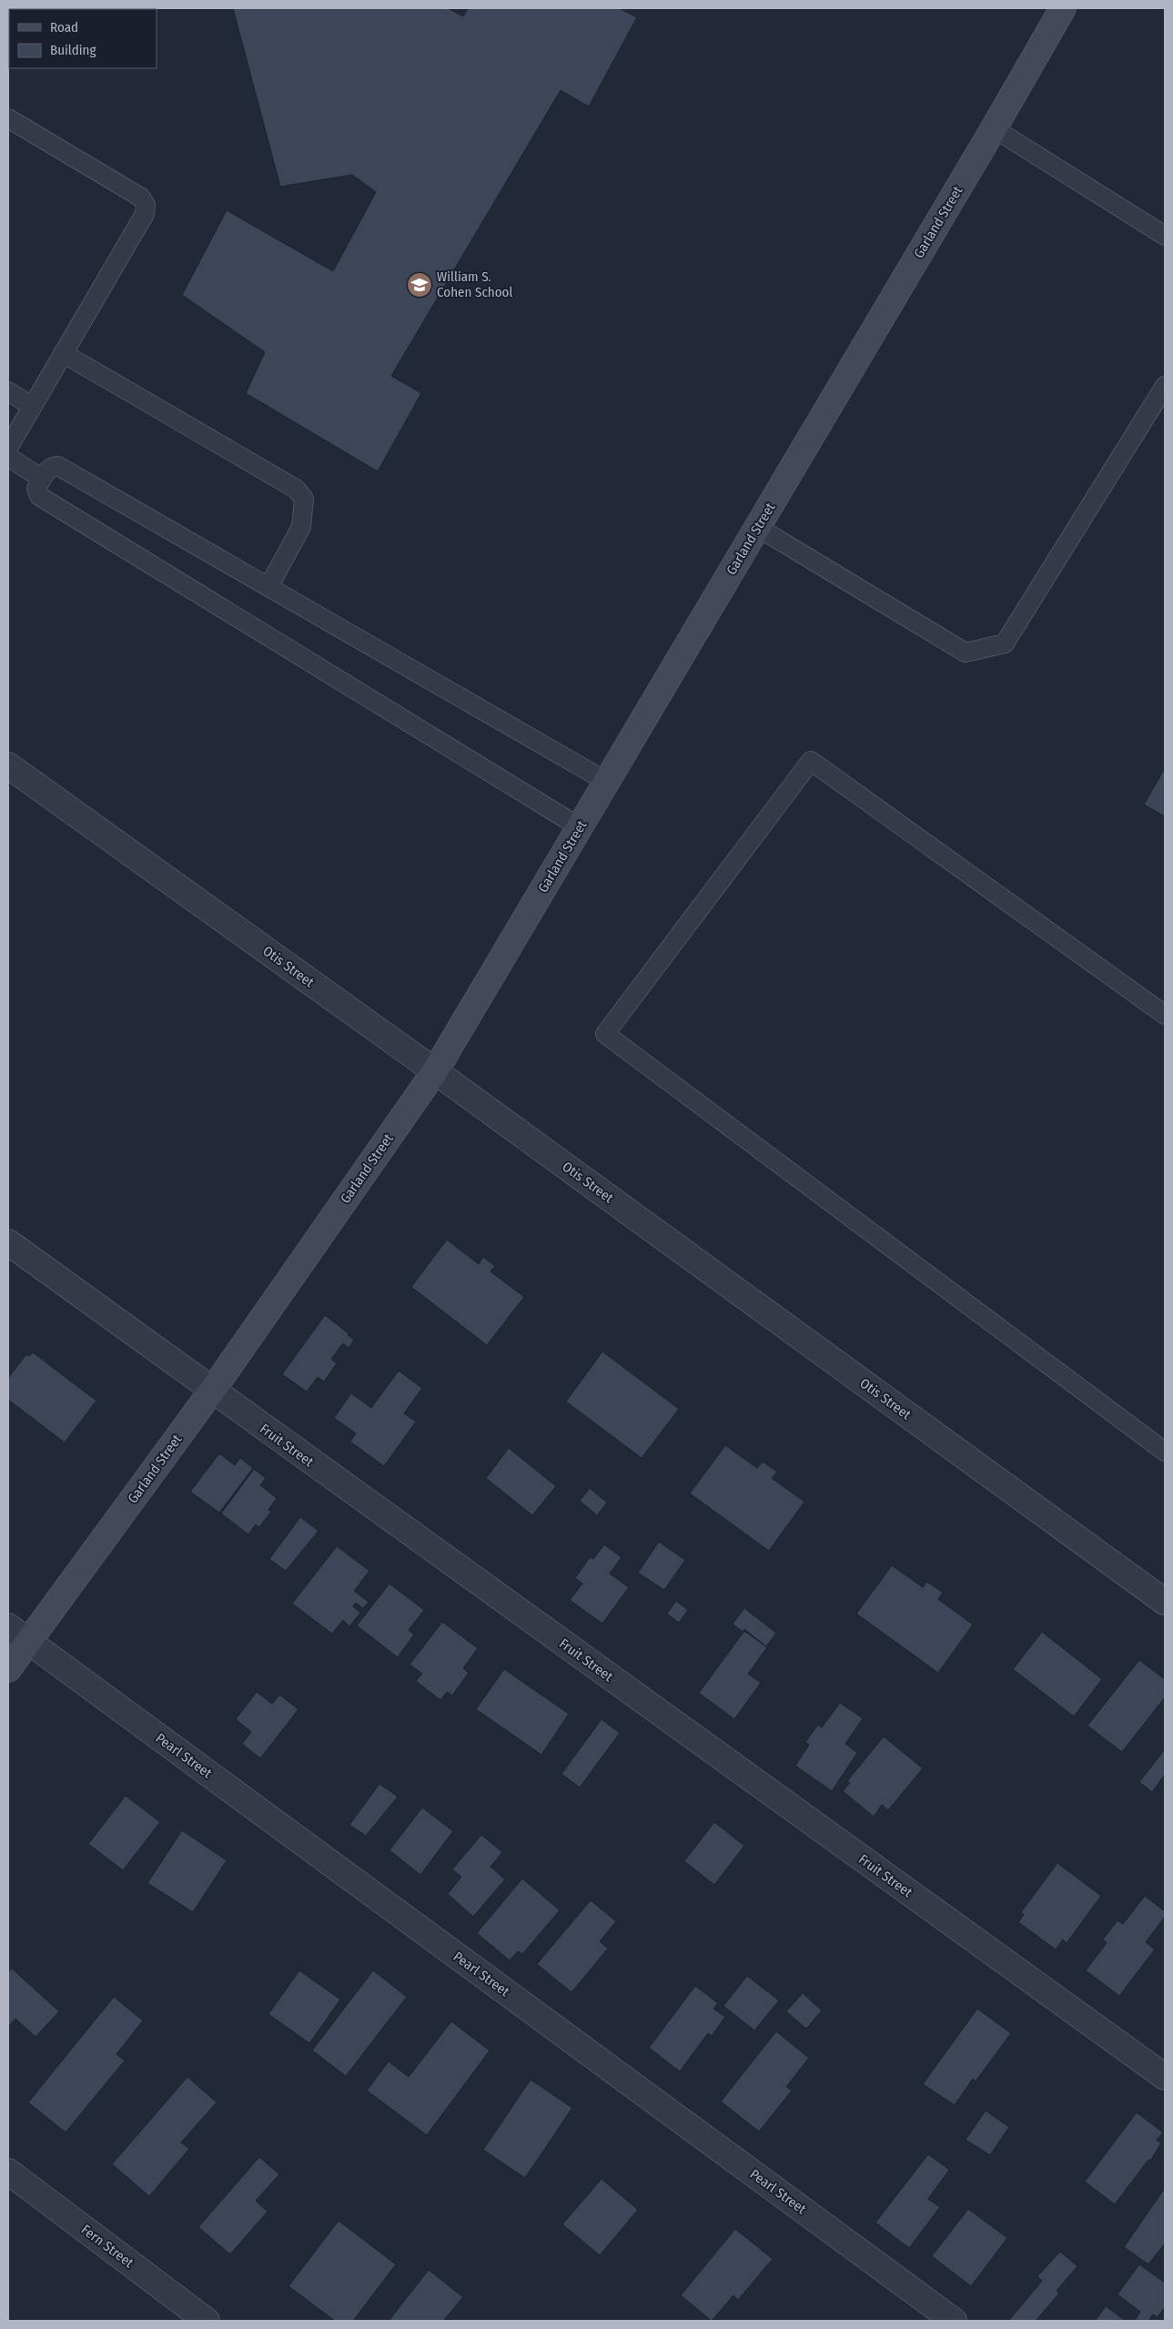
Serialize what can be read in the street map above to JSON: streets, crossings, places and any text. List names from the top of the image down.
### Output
{
  "streets": {
    "street": [
      "Garland Street",
      "Otis Street",
      "Fruit Street",
      "Pearl Street",
      "Fern Street"
    ]
  },
  "crossings": [
    ["Garland Street", "Otis Street"],
    ["Garland Street", "Fruit Street"],
    ["Garland Street", "Pearl Street"]
  ],
  "places": {
    "school or university": ["William S. Cohen School"]
  },
  "legend": ["Road", "Building"]
}
